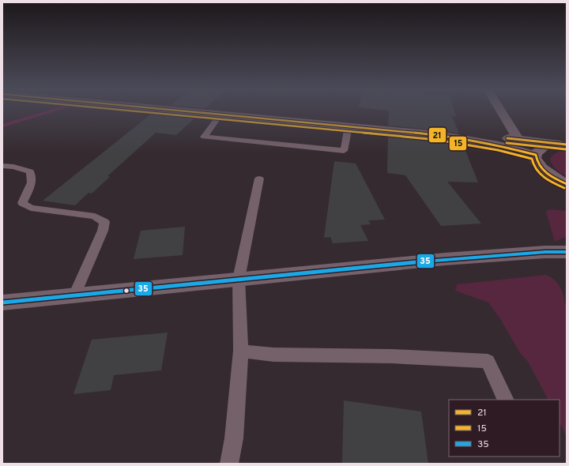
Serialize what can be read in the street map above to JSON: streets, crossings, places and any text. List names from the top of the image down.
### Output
{
  "lines": ["transit line 21", "transit line 15", "transit line 35"],
  "legend": ["21", "15", "35"]
}
